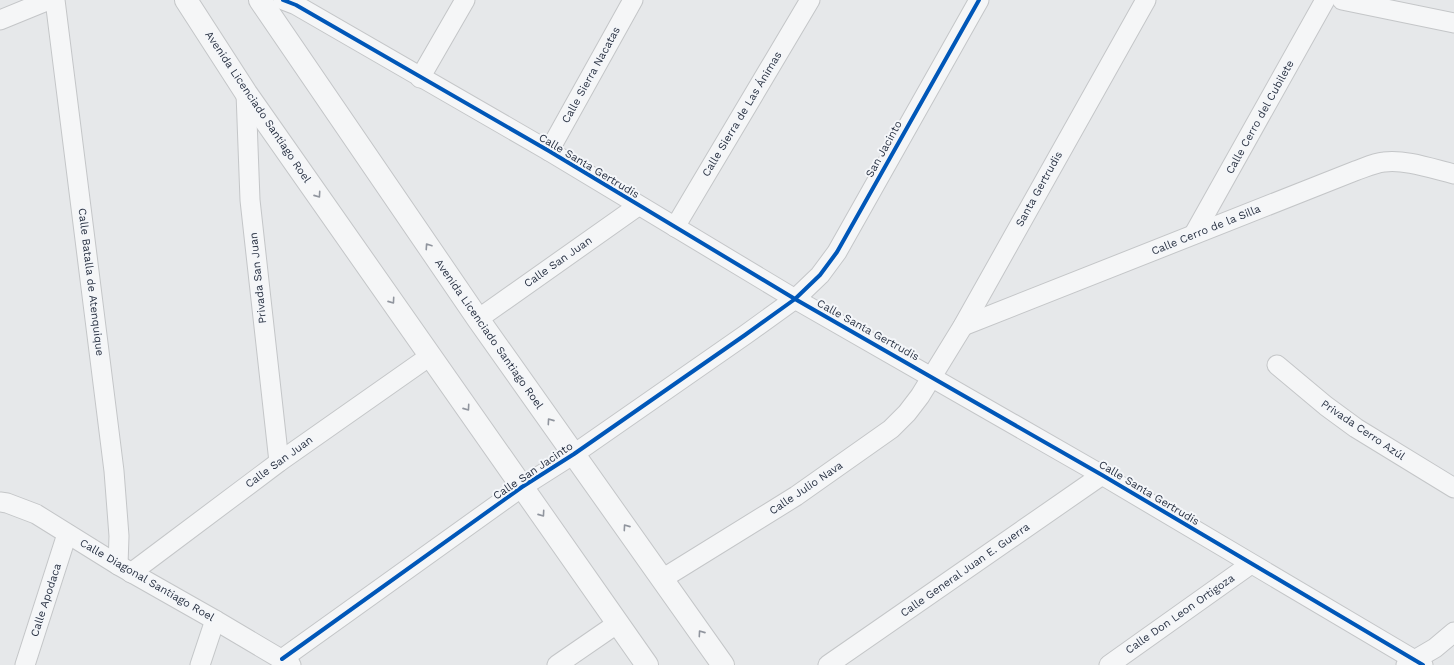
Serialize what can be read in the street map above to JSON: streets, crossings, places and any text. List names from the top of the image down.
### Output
{
  "streets": {
    "street": [
      "Calle Sierra Nacatas",
      "Avenida Licenciado Santiago Roel",
      "Calle Sierra de Las Ánimas",
      "Calle Cerro del Cubilete",
      "San Jacinto",
      "Calle Santa Gertrudis",
      "Santa Gertrudis",
      "Calle Cerro de la Silla",
      "Calle San Juan",
      "Privada San Juan",
      "Calle Batalla de Atenquique",
      "Privada Cerro Azúl",
      "Calle San Jacinto",
      "Calle Julio Nava",
      "Calle General Juan E. Guerra",
      "Calle Diagonal Santiago Roel",
      "Calle Apodaca",
      "Calle Don Leon Ortigoza"
    ]
  },
  "crossings": [
    ["Calle Sierra Nacatas", "Calle Santa Gertrudis"],
    ["Avenida Licenciado Santiago Roel", "Calle San Juan"],
    ["Avenida Licenciado Santiago Roel", "Privada San Juan"],
    ["Avenida Licenciado Santiago Roel", "Calle San Jacinto"],
    ["Avenida Licenciado Santiago Roel", "Calle Julio Nava"],
    ["Calle Sierra de Las Ánimas", "Calle Santa Gertrudis"],
    ["Calle Cerro del Cubilete", "Calle Cerro de la Silla"],
    ["San Jacinto", "Calle Santa Gertrudis"],
    ["San Jacinto", "Calle San Jacinto"],
    ["Calle Santa Gertrudis", "Santa Gertrudis"],
    ["Calle Santa Gertrudis", "Calle San Juan"],
    ["Calle Santa Gertrudis", "Calle San Jacinto"],
    ["Calle Santa Gertrudis", "Calle Julio Nava"],
    ["Calle Santa Gertrudis", "Calle General Juan E. Guerra"],
    ["Calle Santa Gertrudis", "Calle Don Leon Ortigoza"],
    ["Santa Gertrudis", "Calle Cerro de la Silla"],
    ["Santa Gertrudis", "Calle Julio Nava"],
    ["Calle San Juan", "Privada San Juan"],
    ["Calle San Juan", "Calle Batalla de Atenquique"],
    ["Calle San Juan", "Calle Diagonal Santiago Roel"],
    ["Calle Batalla de Atenquique", "Calle Diagonal Santiago Roel"],
    ["Calle San Jacinto", "Calle Diagonal Santiago Roel"],
    ["Calle Diagonal Santiago Roel", "Calle Apodaca"]
  ]
}
